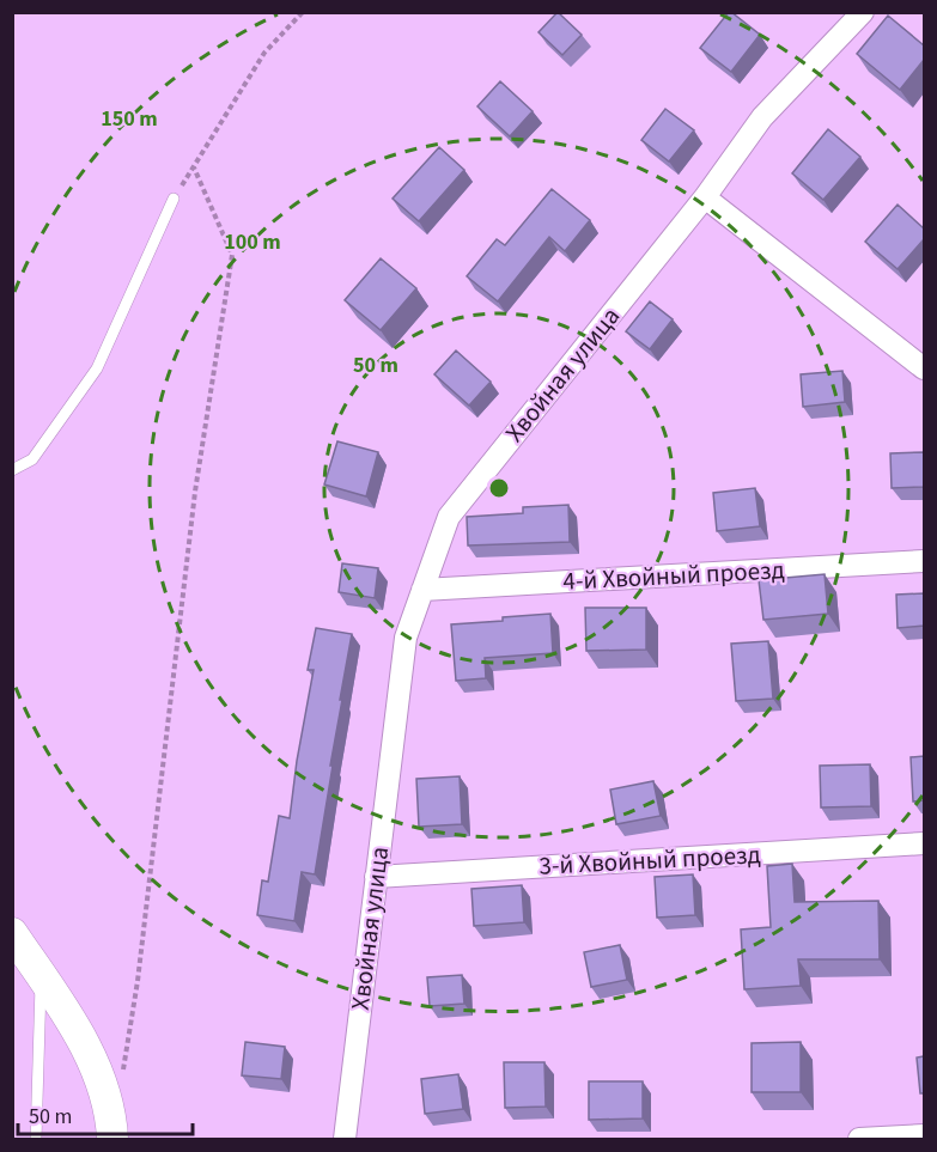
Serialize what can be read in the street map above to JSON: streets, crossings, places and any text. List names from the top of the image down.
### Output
{
  "streets": {
    "street": ["Хвойная улица", "4-й Хвойный проезд", "3-й Хвойный проезд"]
  },
  "crossings": [
    ["Хвойная улица", "4-й Хвойный проезд"],
    ["Хвойная улица", "3-й Хвойный проезд"]
  ],
  "scale_bar": "50 m",
  "rings": ["150 m", "100 m", "50 m"]
}
